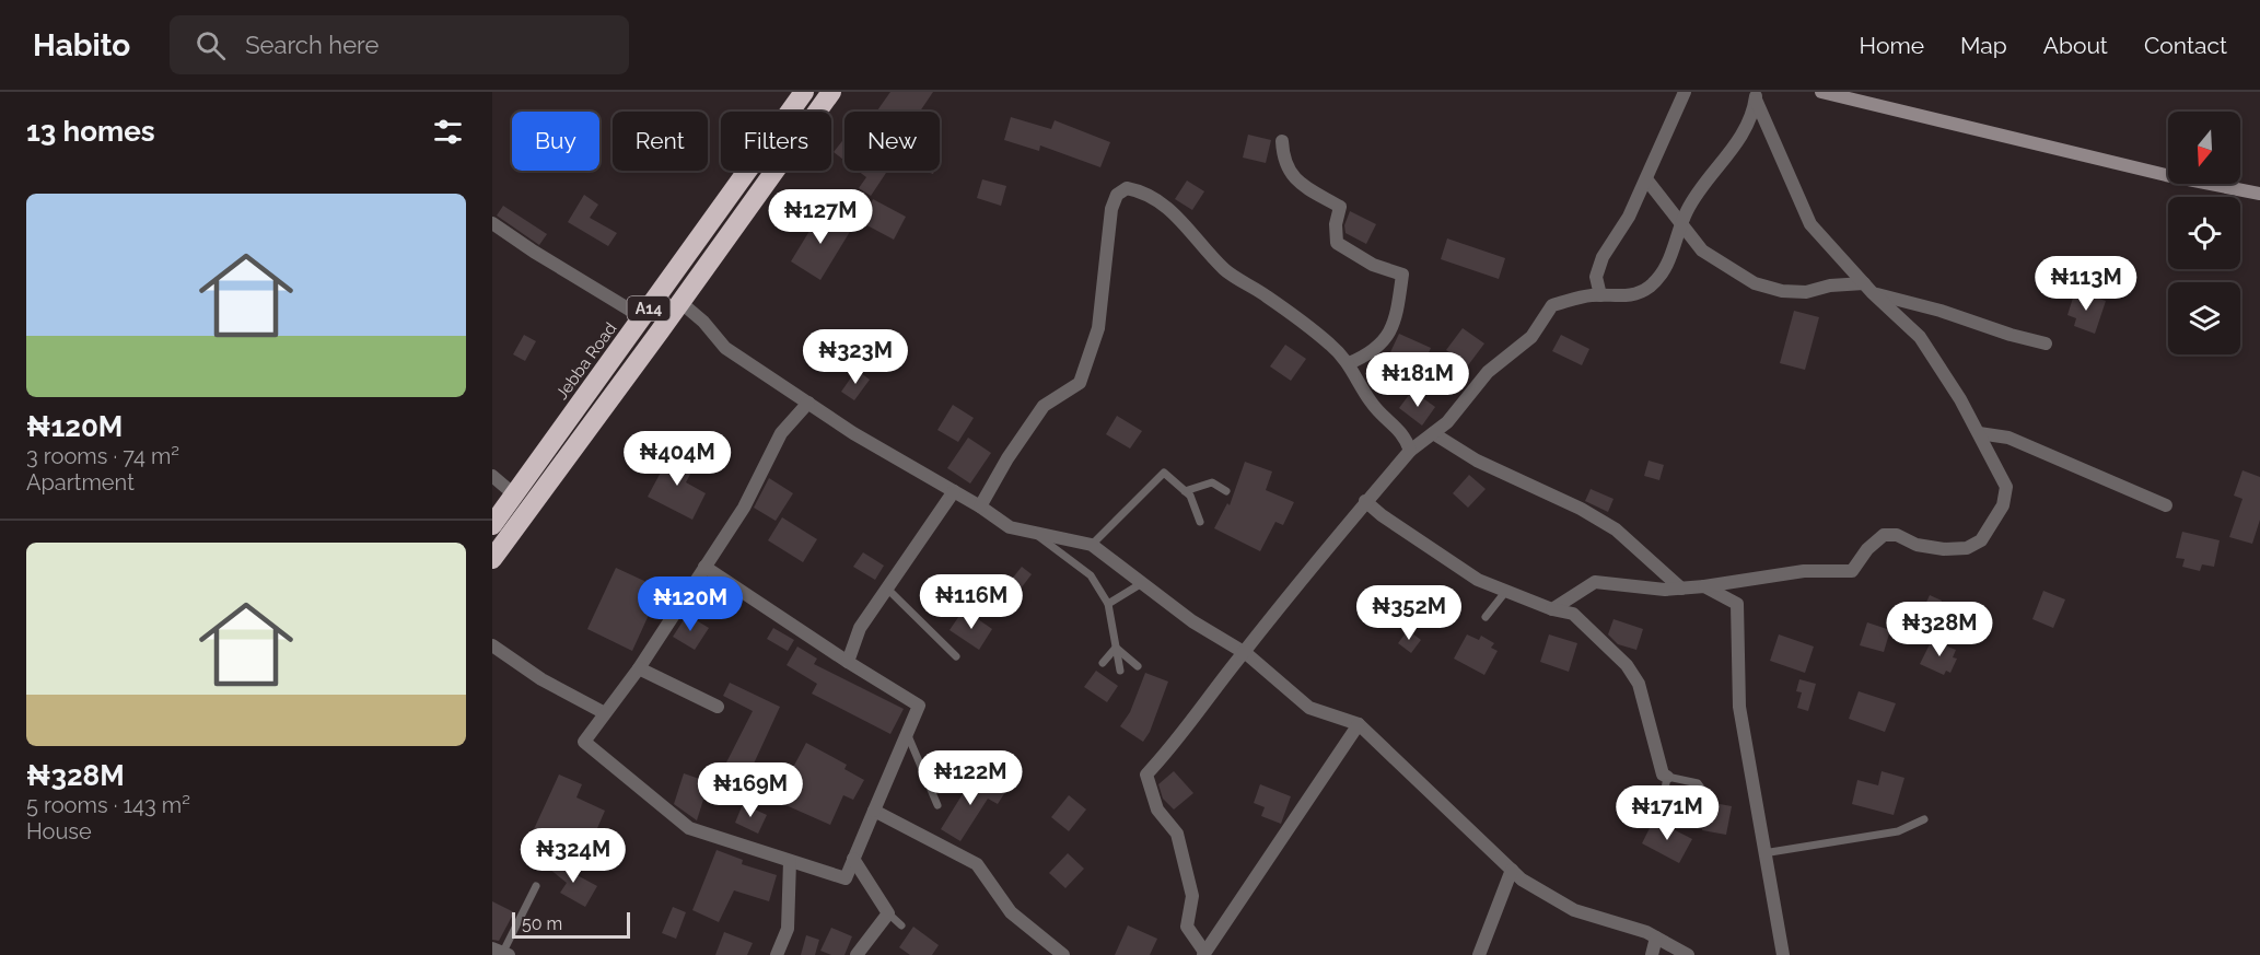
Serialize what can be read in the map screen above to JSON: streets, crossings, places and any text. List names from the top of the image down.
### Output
{
  "streets": {
    "highway": ["A14", "Jebba Road"]
  },
  "scale_bar": "50 m",
  "north": "bottom",
  "page": {
    "header": "Habito",
    "search": "Search here",
    "nav": [
      "Home",
      "Map",
      "About",
      "Contact"
    ],
    "heading": "13 homes",
    "chip": [
      "Buy",
      "Rent",
      "Filters",
      "New"
    ],
    "list": [
      {
        "name": "₦120M",
        "note": "3 rooms · 74 m² · Apartment"
      },
      {
        "name": "₦328M",
        "note": "5 rooms · 143 m² · House"
      }
    ],
    "price": [
      "₦127M",
      "₦113M",
      "₦323M",
      "₦181M",
      "₦404M",
      "₦116M",
      "₦120M",
      "₦352M",
      "₦328M",
      "₦122M",
      "₦169M",
      "₦171M",
      "₦324M"
    ],
    "scale": "50 m"
  }
}
